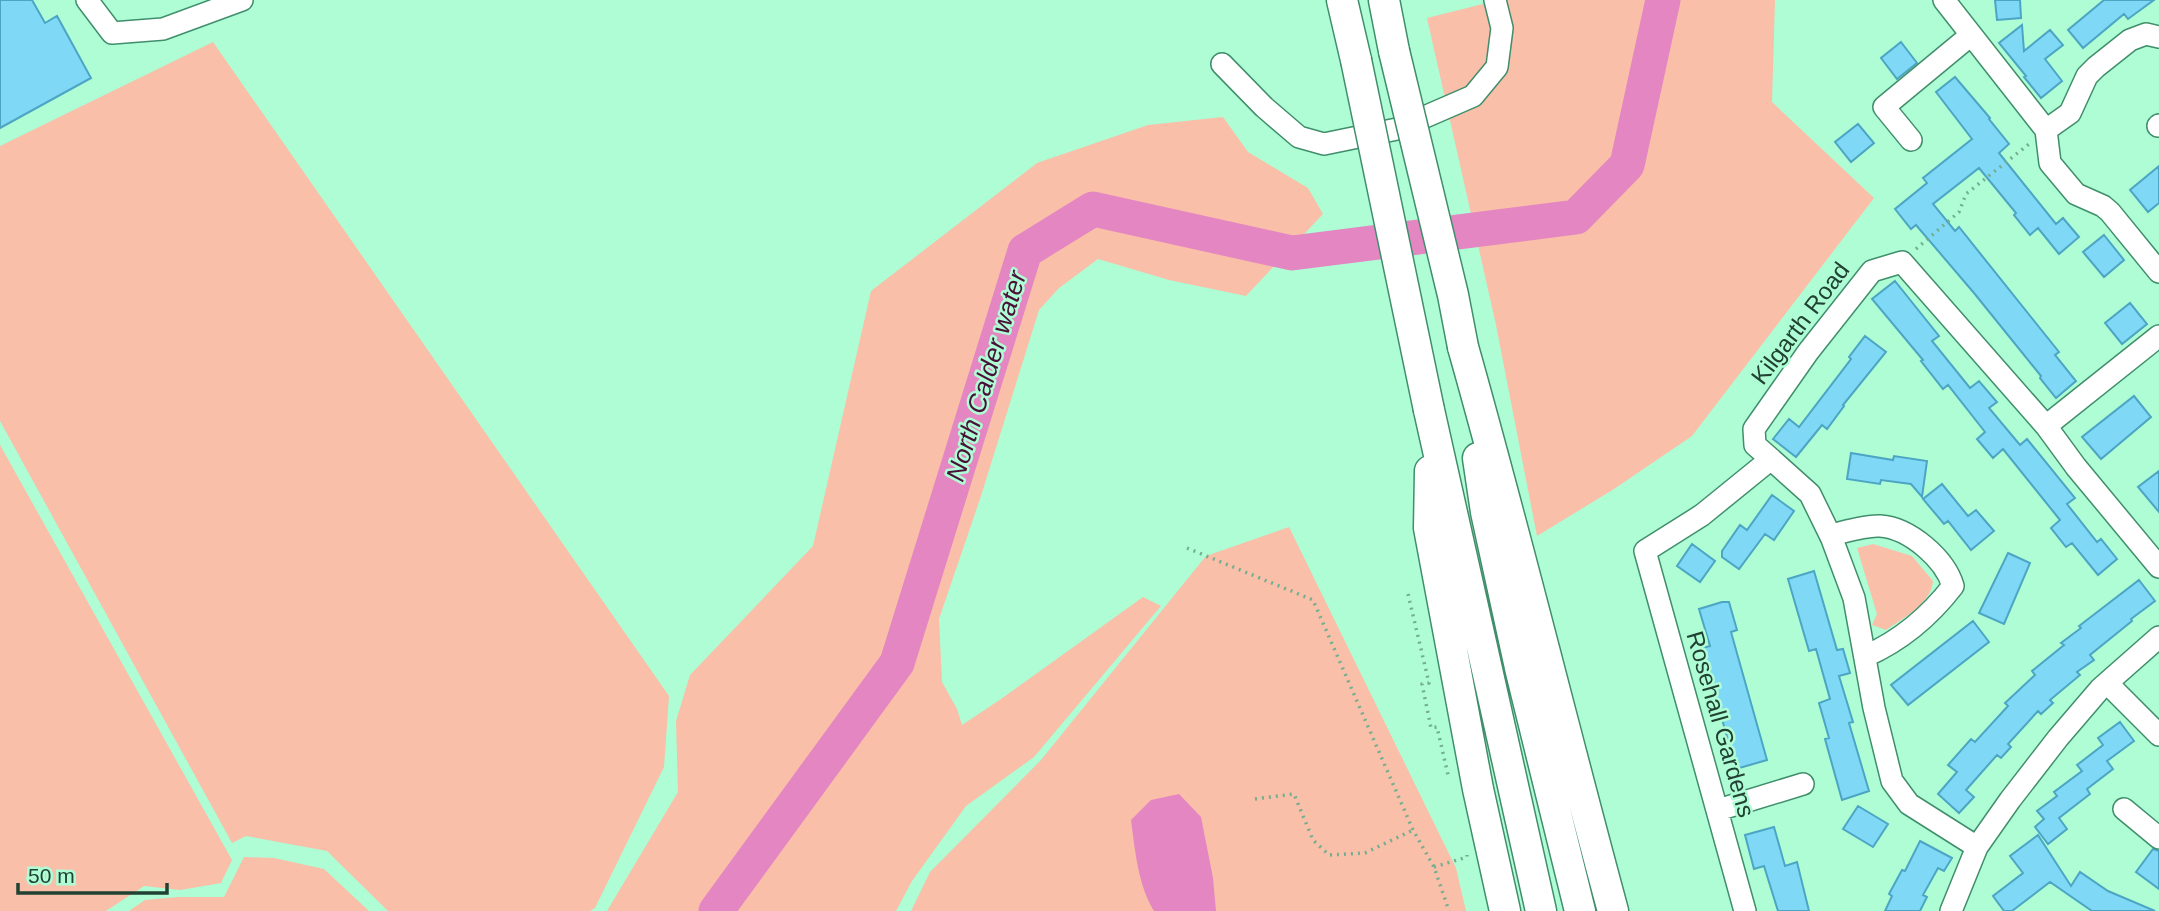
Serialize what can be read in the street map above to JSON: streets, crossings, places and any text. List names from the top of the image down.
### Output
{
  "streets": {
    "street": ["Kilgarth Road", "Rosehall Gardens"]
  },
  "crossings": [
    ["Kilgarth Road", "Rosehall Gardens"]
  ],
  "water": ["North Calder water"],
  "scale_bar": "50 m"
}
